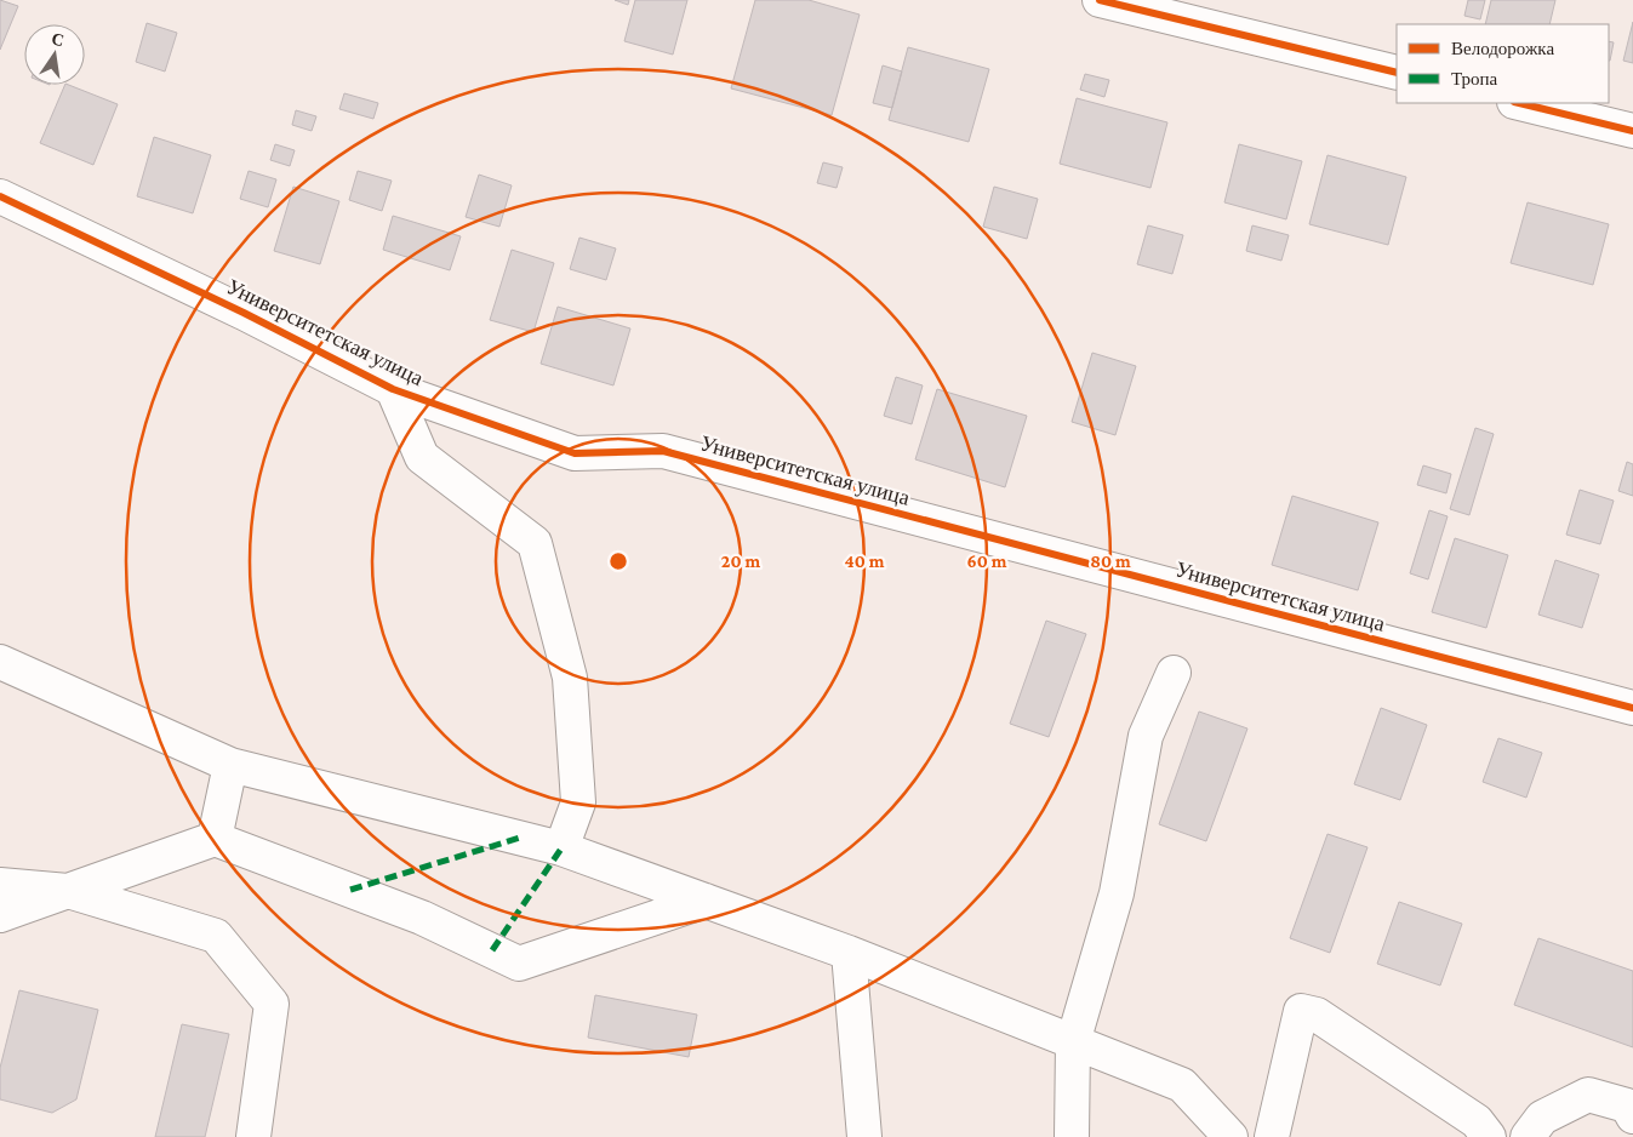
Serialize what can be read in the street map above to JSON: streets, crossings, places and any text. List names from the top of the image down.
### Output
{
  "streets": {
    "street": ["Университетская улица"]
  },
  "legend": ["Велодорожка", "Тропа"],
  "north": "top",
  "rings": [
    "20 m",
    "40 m",
    "60 m",
    "80 m"
  ]
}
